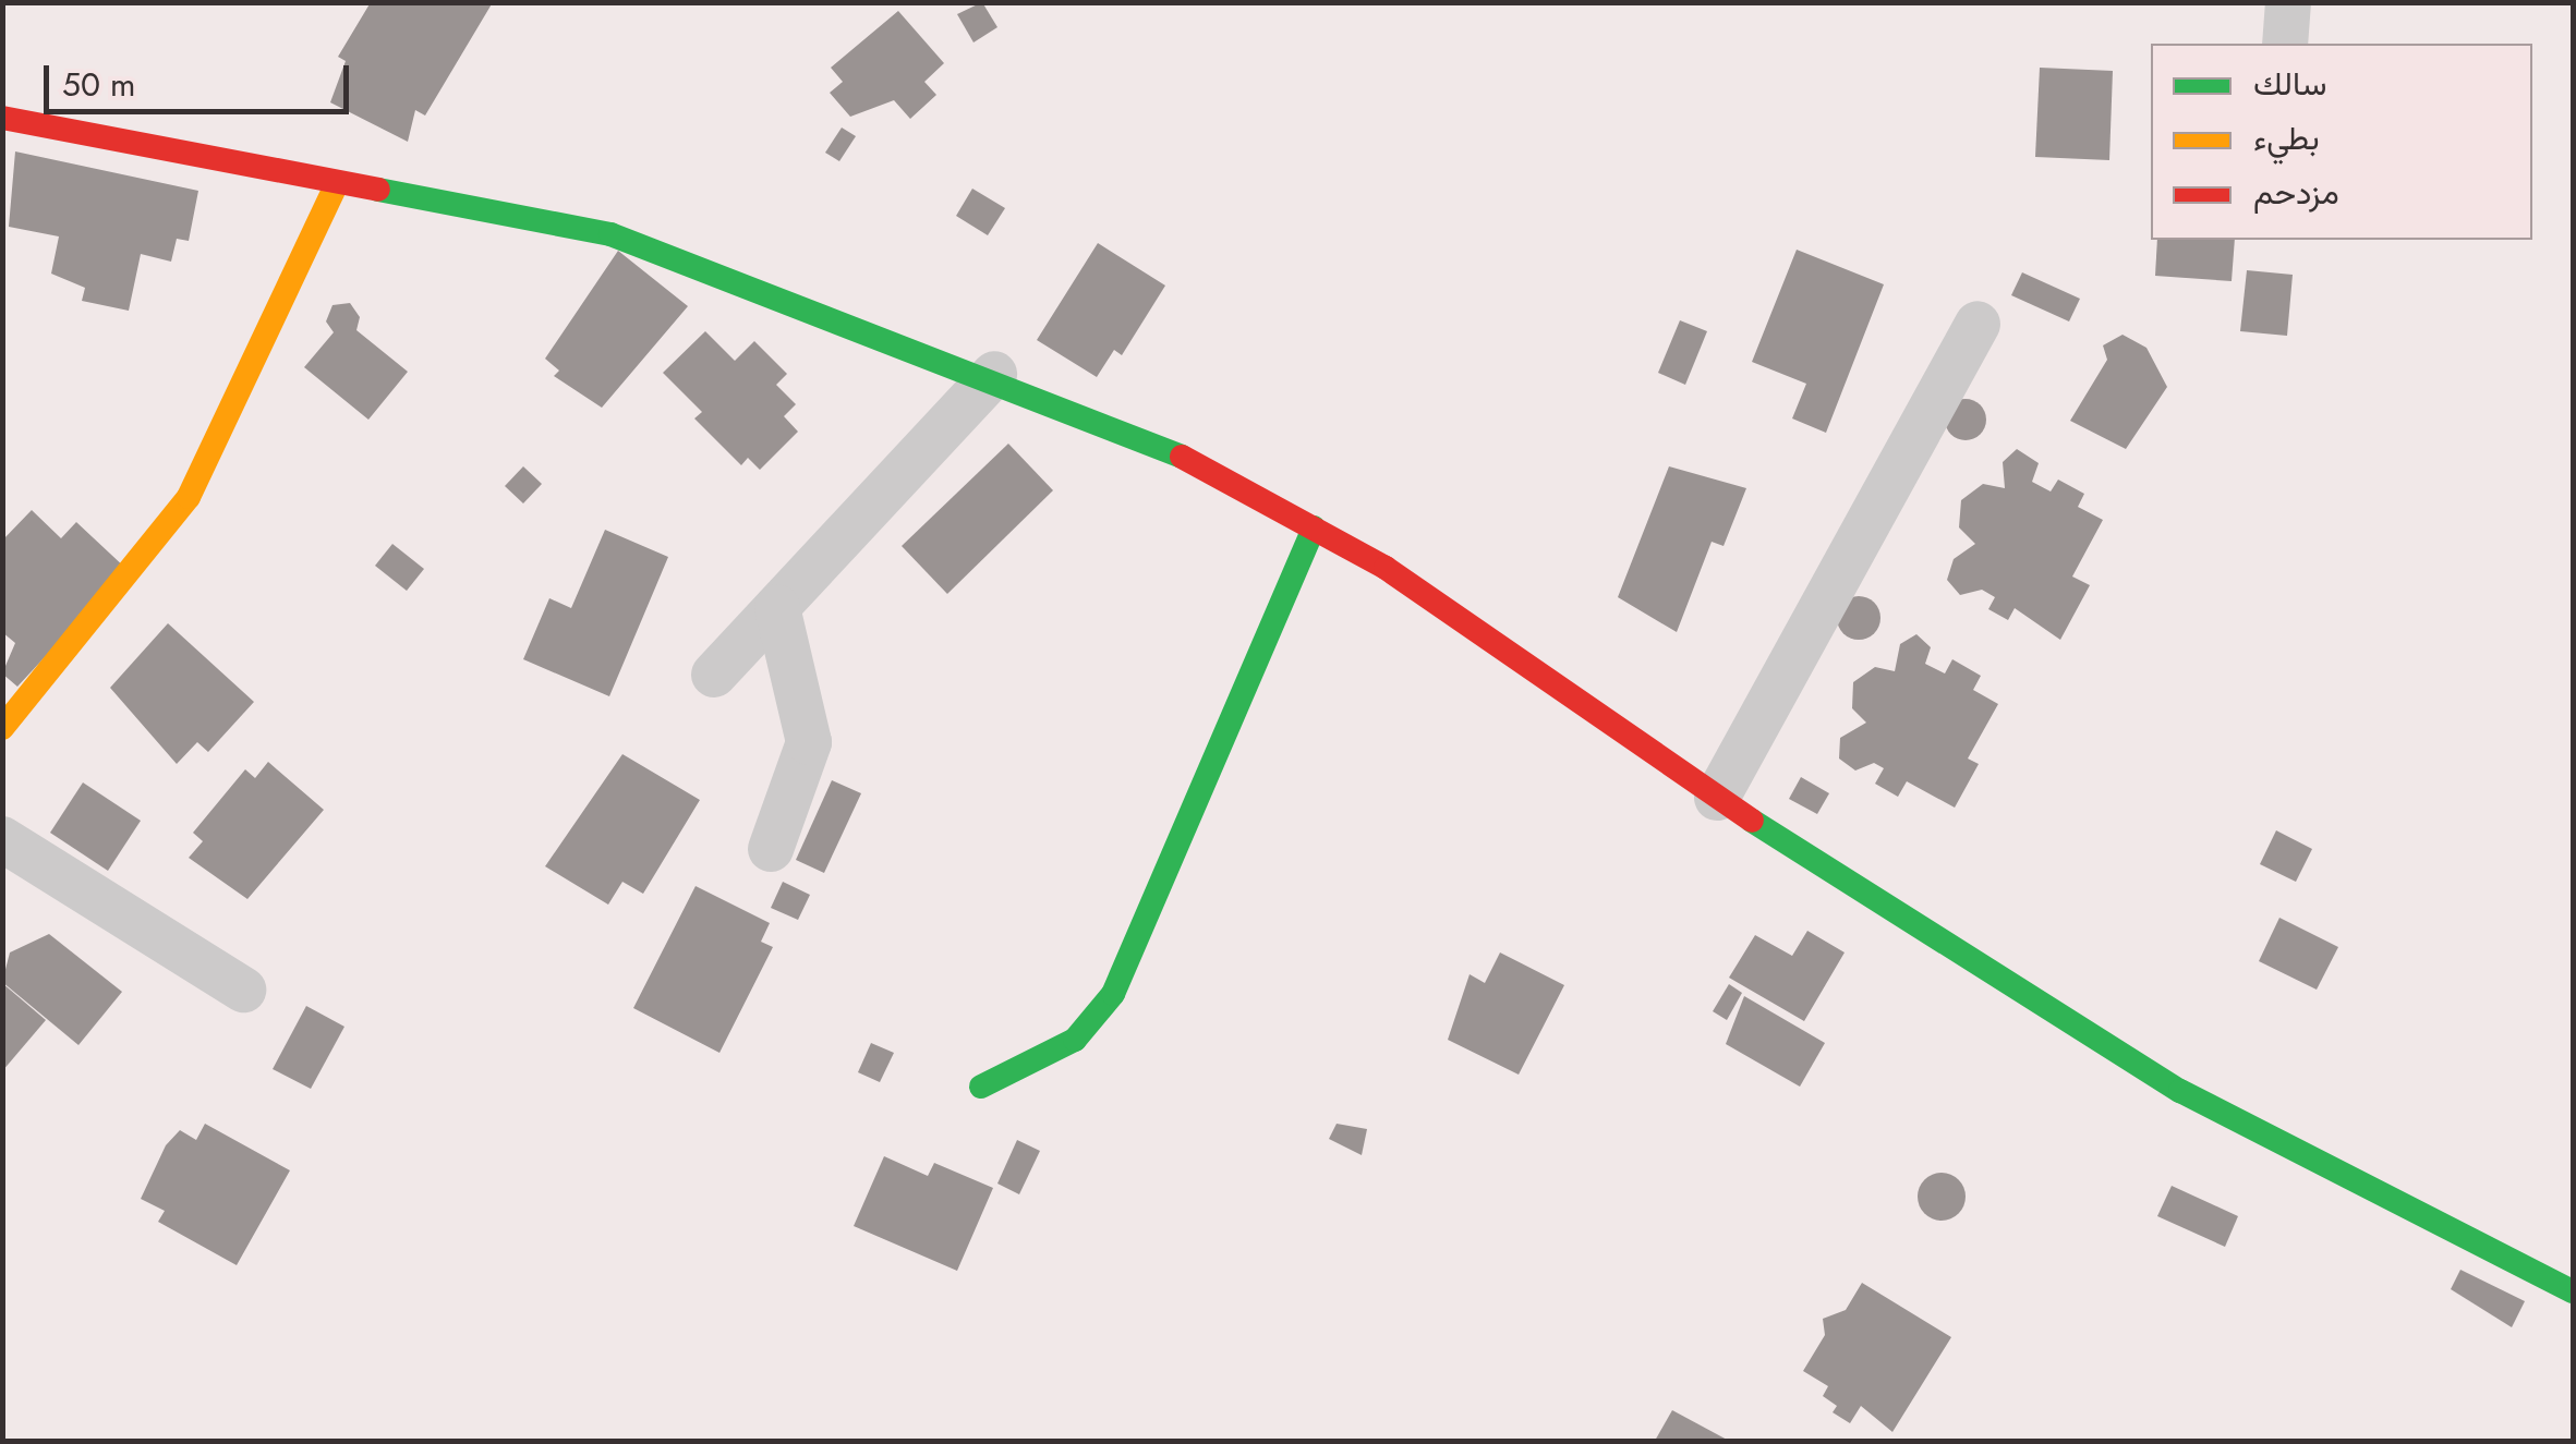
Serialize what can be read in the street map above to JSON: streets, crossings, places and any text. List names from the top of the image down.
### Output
{
  "legend": ["سالك", "بطيء", "مزدحم"],
  "scale_bar": "50 m"
}
